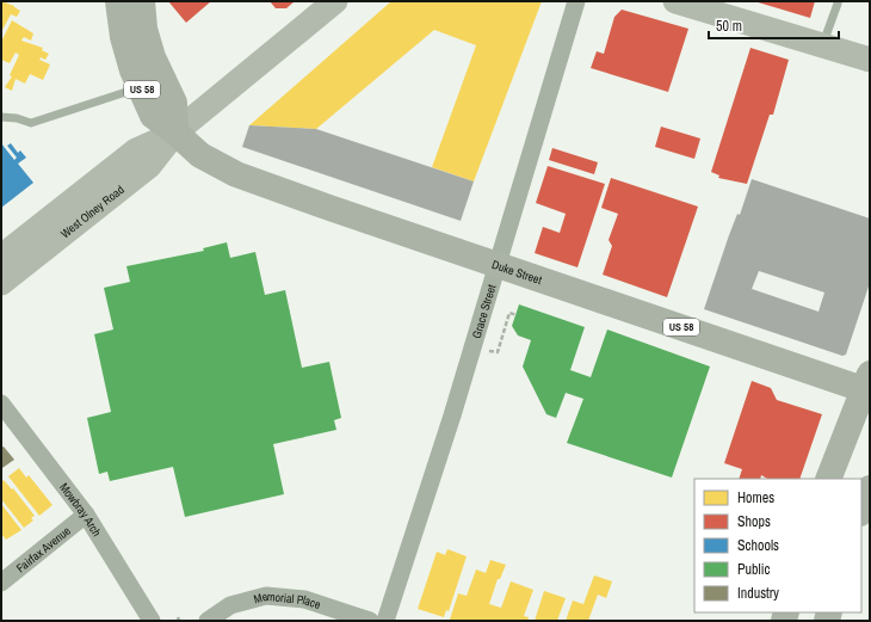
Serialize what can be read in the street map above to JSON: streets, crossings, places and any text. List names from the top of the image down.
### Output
{
  "streets": {
    "main road": ["US 58", "Duke Street"],
    "street": [
      "West Olney Road",
      "Grace Street",
      "Mowbray Arch",
      "Fairfax Avenue",
      "Memorial Place"
    ]
  },
  "crossings": [
    ["US 58", "West Olney Road"],
    ["US 58", "Duke Street"],
    ["West Olney Road", "Duke Street"],
    ["Duke Street", "Grace Street"],
    ["Mowbray Arch", "Fairfax Avenue"]
  ],
  "legend": [
    "Homes",
    "Shops",
    "Schools",
    "Public",
    "Industry"
  ],
  "scale_bar": "50 m"
}
